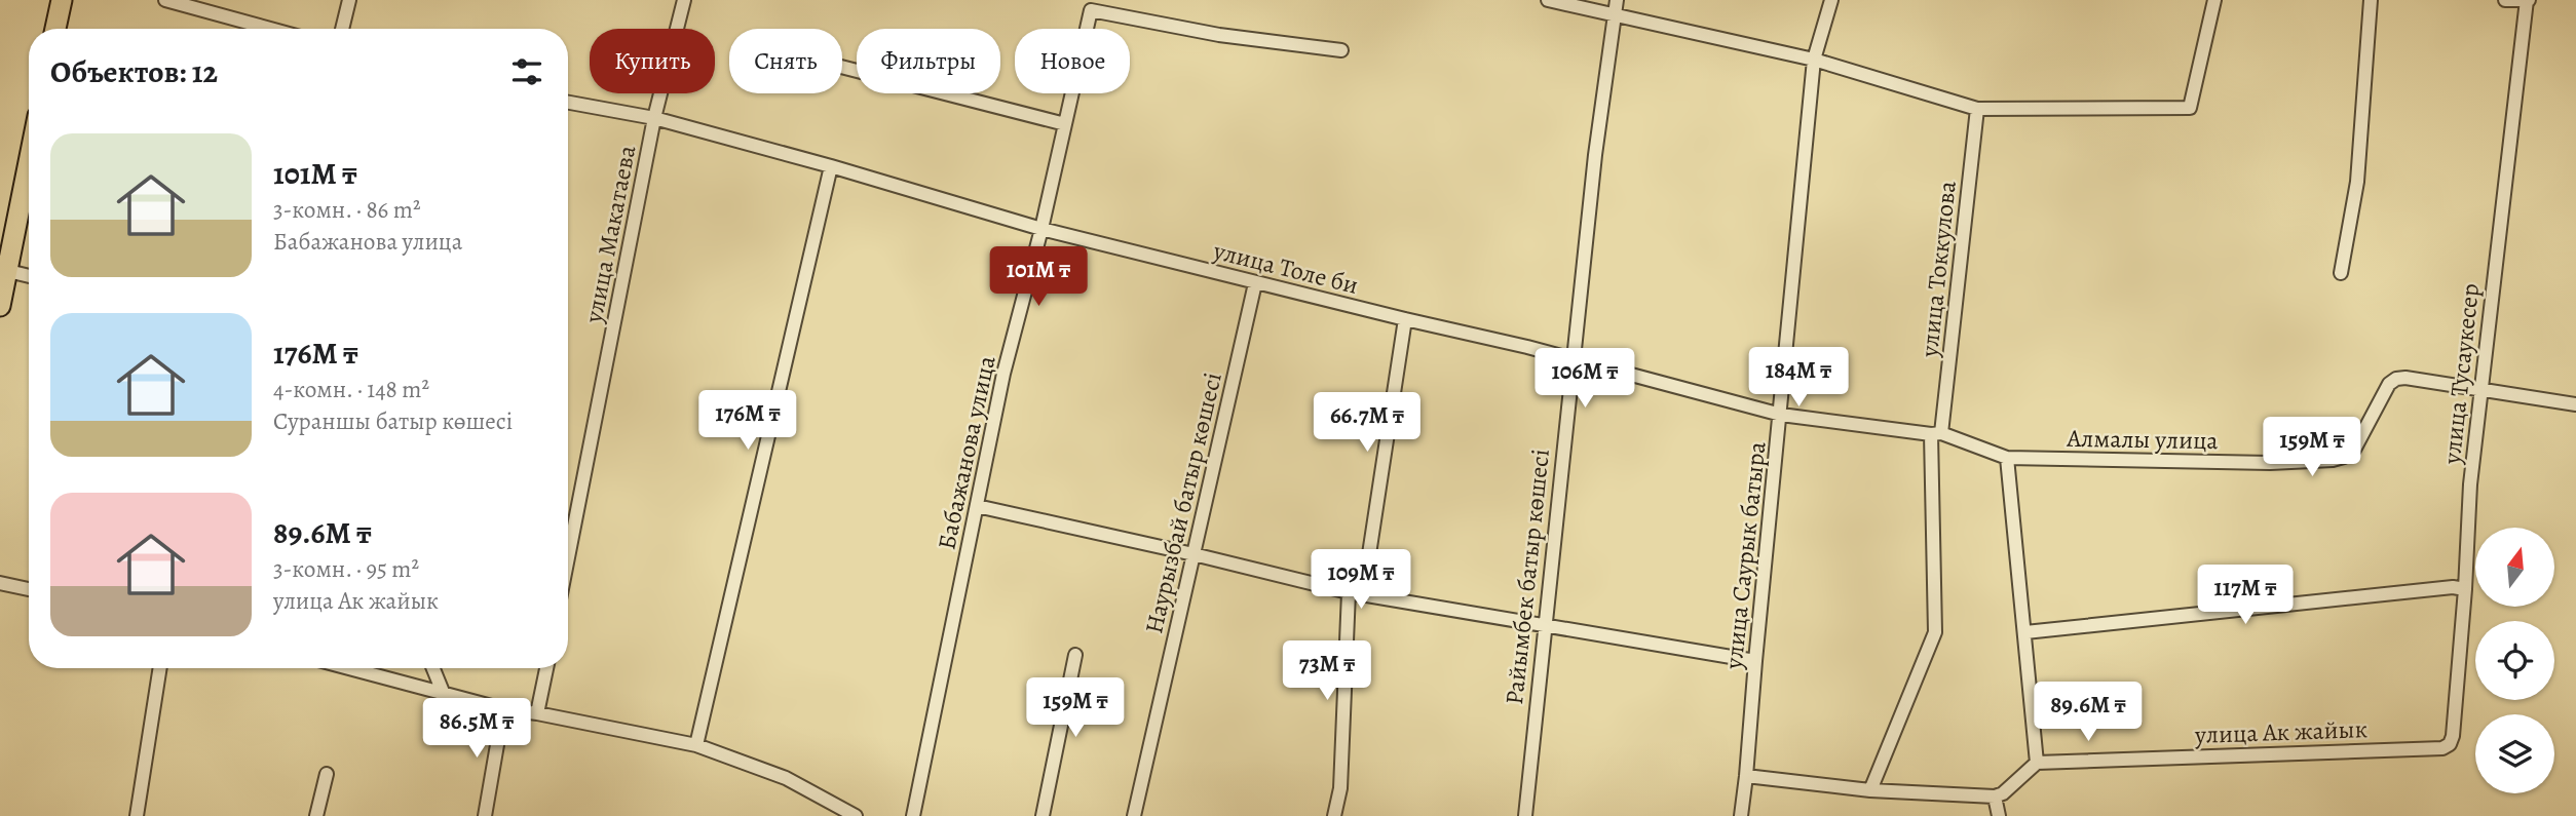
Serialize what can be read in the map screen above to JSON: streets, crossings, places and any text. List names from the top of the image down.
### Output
{
  "streets": {
    "street": [
      "улица Макатаева",
      "улица Толе би",
      "улица Токкулова",
      "улица Тусаукесер",
      "Алмалы улица",
      "Бабажанова улица",
      "Наурызбай батыр көшесі",
      "улица Саурык батыра",
      "Райымбек батыр көшесі",
      "улица Ак жайык"
    ]
  },
  "crossings": [
    ["улица Макатаева", "улица Толе би"],
    ["улица Толе би", "улица Токкулова"],
    ["улица Толе би", "Алмалы улица"],
    ["улица Толе би", "Бабажанова улица"],
    ["улица Толе би", "Наурызбай батыр көшесі"],
    ["улица Толе би", "улица Саурык батыра"],
    ["улица Толе би", "Райымбек батыр көшесі"],
    ["улица Тусаукесер", "Алмалы улица"],
    ["улица Тусаукесер", "улица Ак жайык"]
  ],
  "north": "top",
  "page": {
    "chip": [
      "Купить",
      "Снять",
      "Фильтры",
      "Новое"
    ],
    "heading": "Объектов: 12",
    "list": [
      {
        "name": "101M ₸",
        "note": "3-комн. · 86 m² · Бабажанова улица"
      },
      {
        "name": "176M ₸",
        "note": "4-комн. · 148 m² · Сураншы батыр көшесі"
      },
      {
        "name": "89.6M ₸",
        "note": "3-комн. · 95 m² · улица Ак жайык"
      }
    ],
    "price": [
      "101M ₸",
      "184M ₸",
      "106M ₸",
      "176M ₸",
      "66.7M ₸",
      "159M ₸",
      "109M ₸",
      "117M ₸",
      "73M ₸",
      "159M ₸",
      "89.6M ₸",
      "86.5M ₸"
    ]
  }
}
